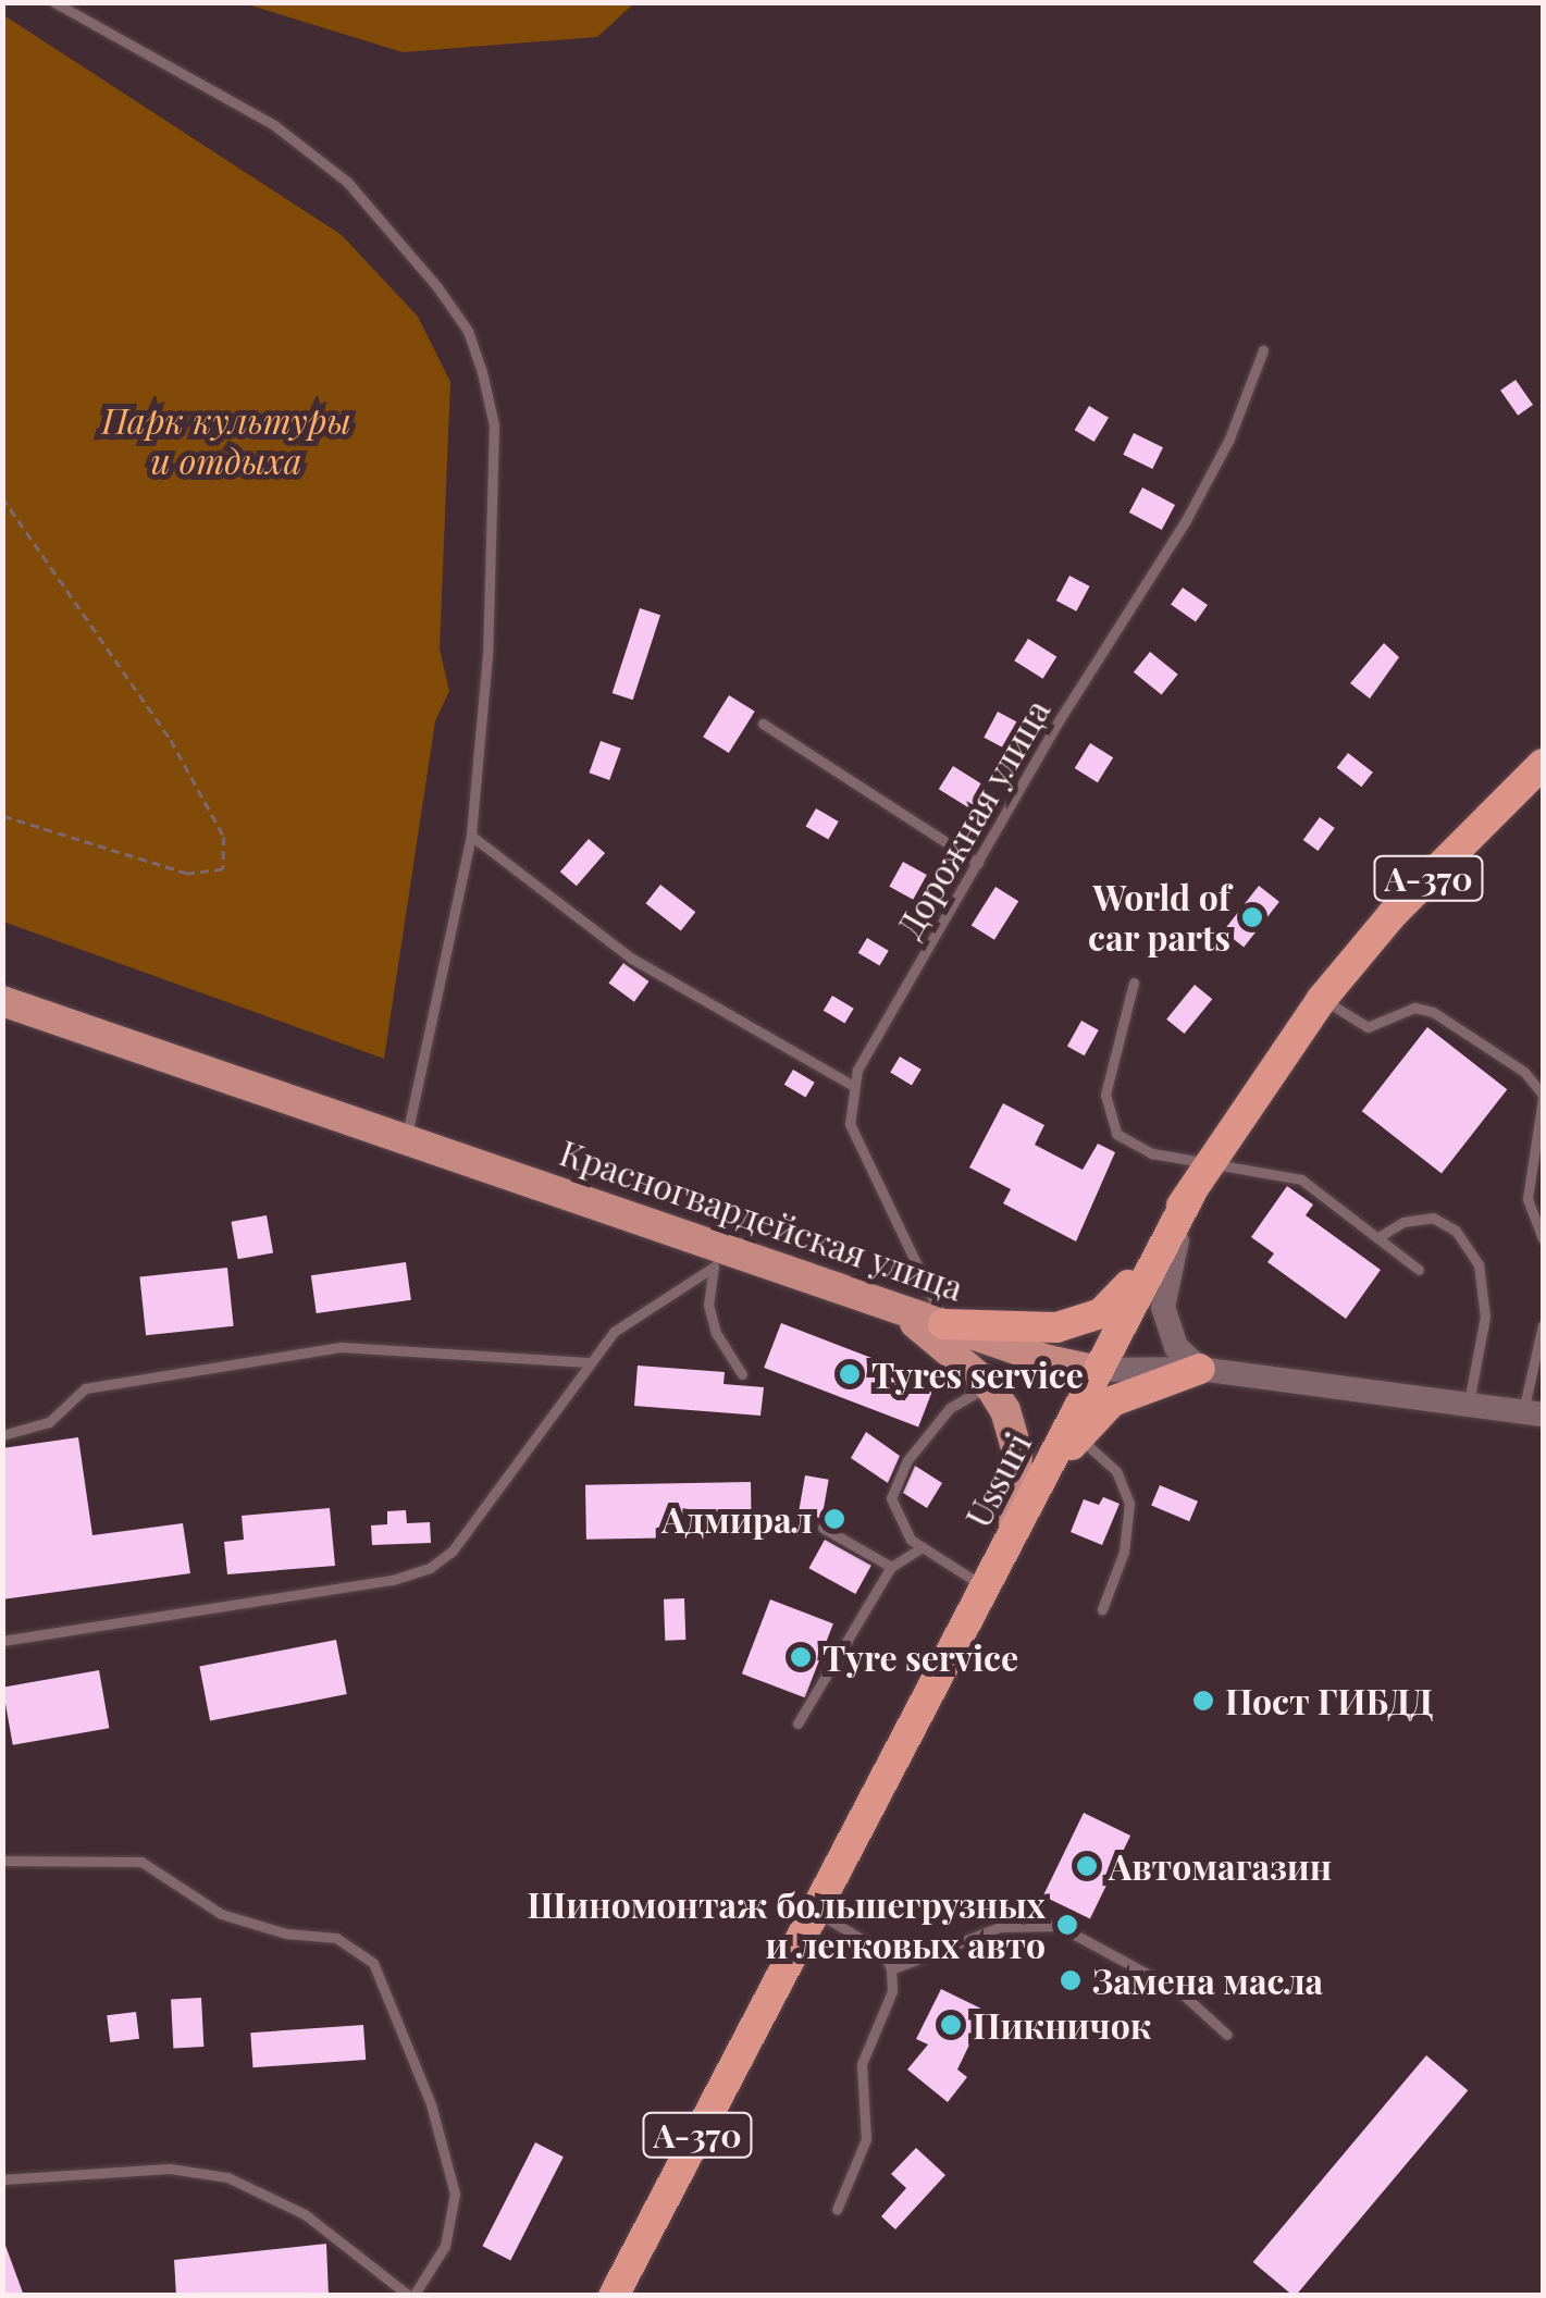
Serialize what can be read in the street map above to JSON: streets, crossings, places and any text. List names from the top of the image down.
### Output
{
  "streets": {
    "highway": ["А-370", "Ussuri"],
    "main road": ["Красногвардейская улица"],
    "lane": ["Дорожная улица"]
  },
  "crossings": [
    ["Красногвардейская улица", "Ussuri"]
  ],
  "parks": ["Парк культуры и отдыха"],
  "places": [
    "World of car parts",
    "Tyres service",
    "Адмирал",
    "Tyre service",
    "Пост ГИБДД",
    "Автомагазин",
    "Шиномонтаж большегрузных и легковых авто",
    "Замена масла",
    "Пикничок"
  ]
}
